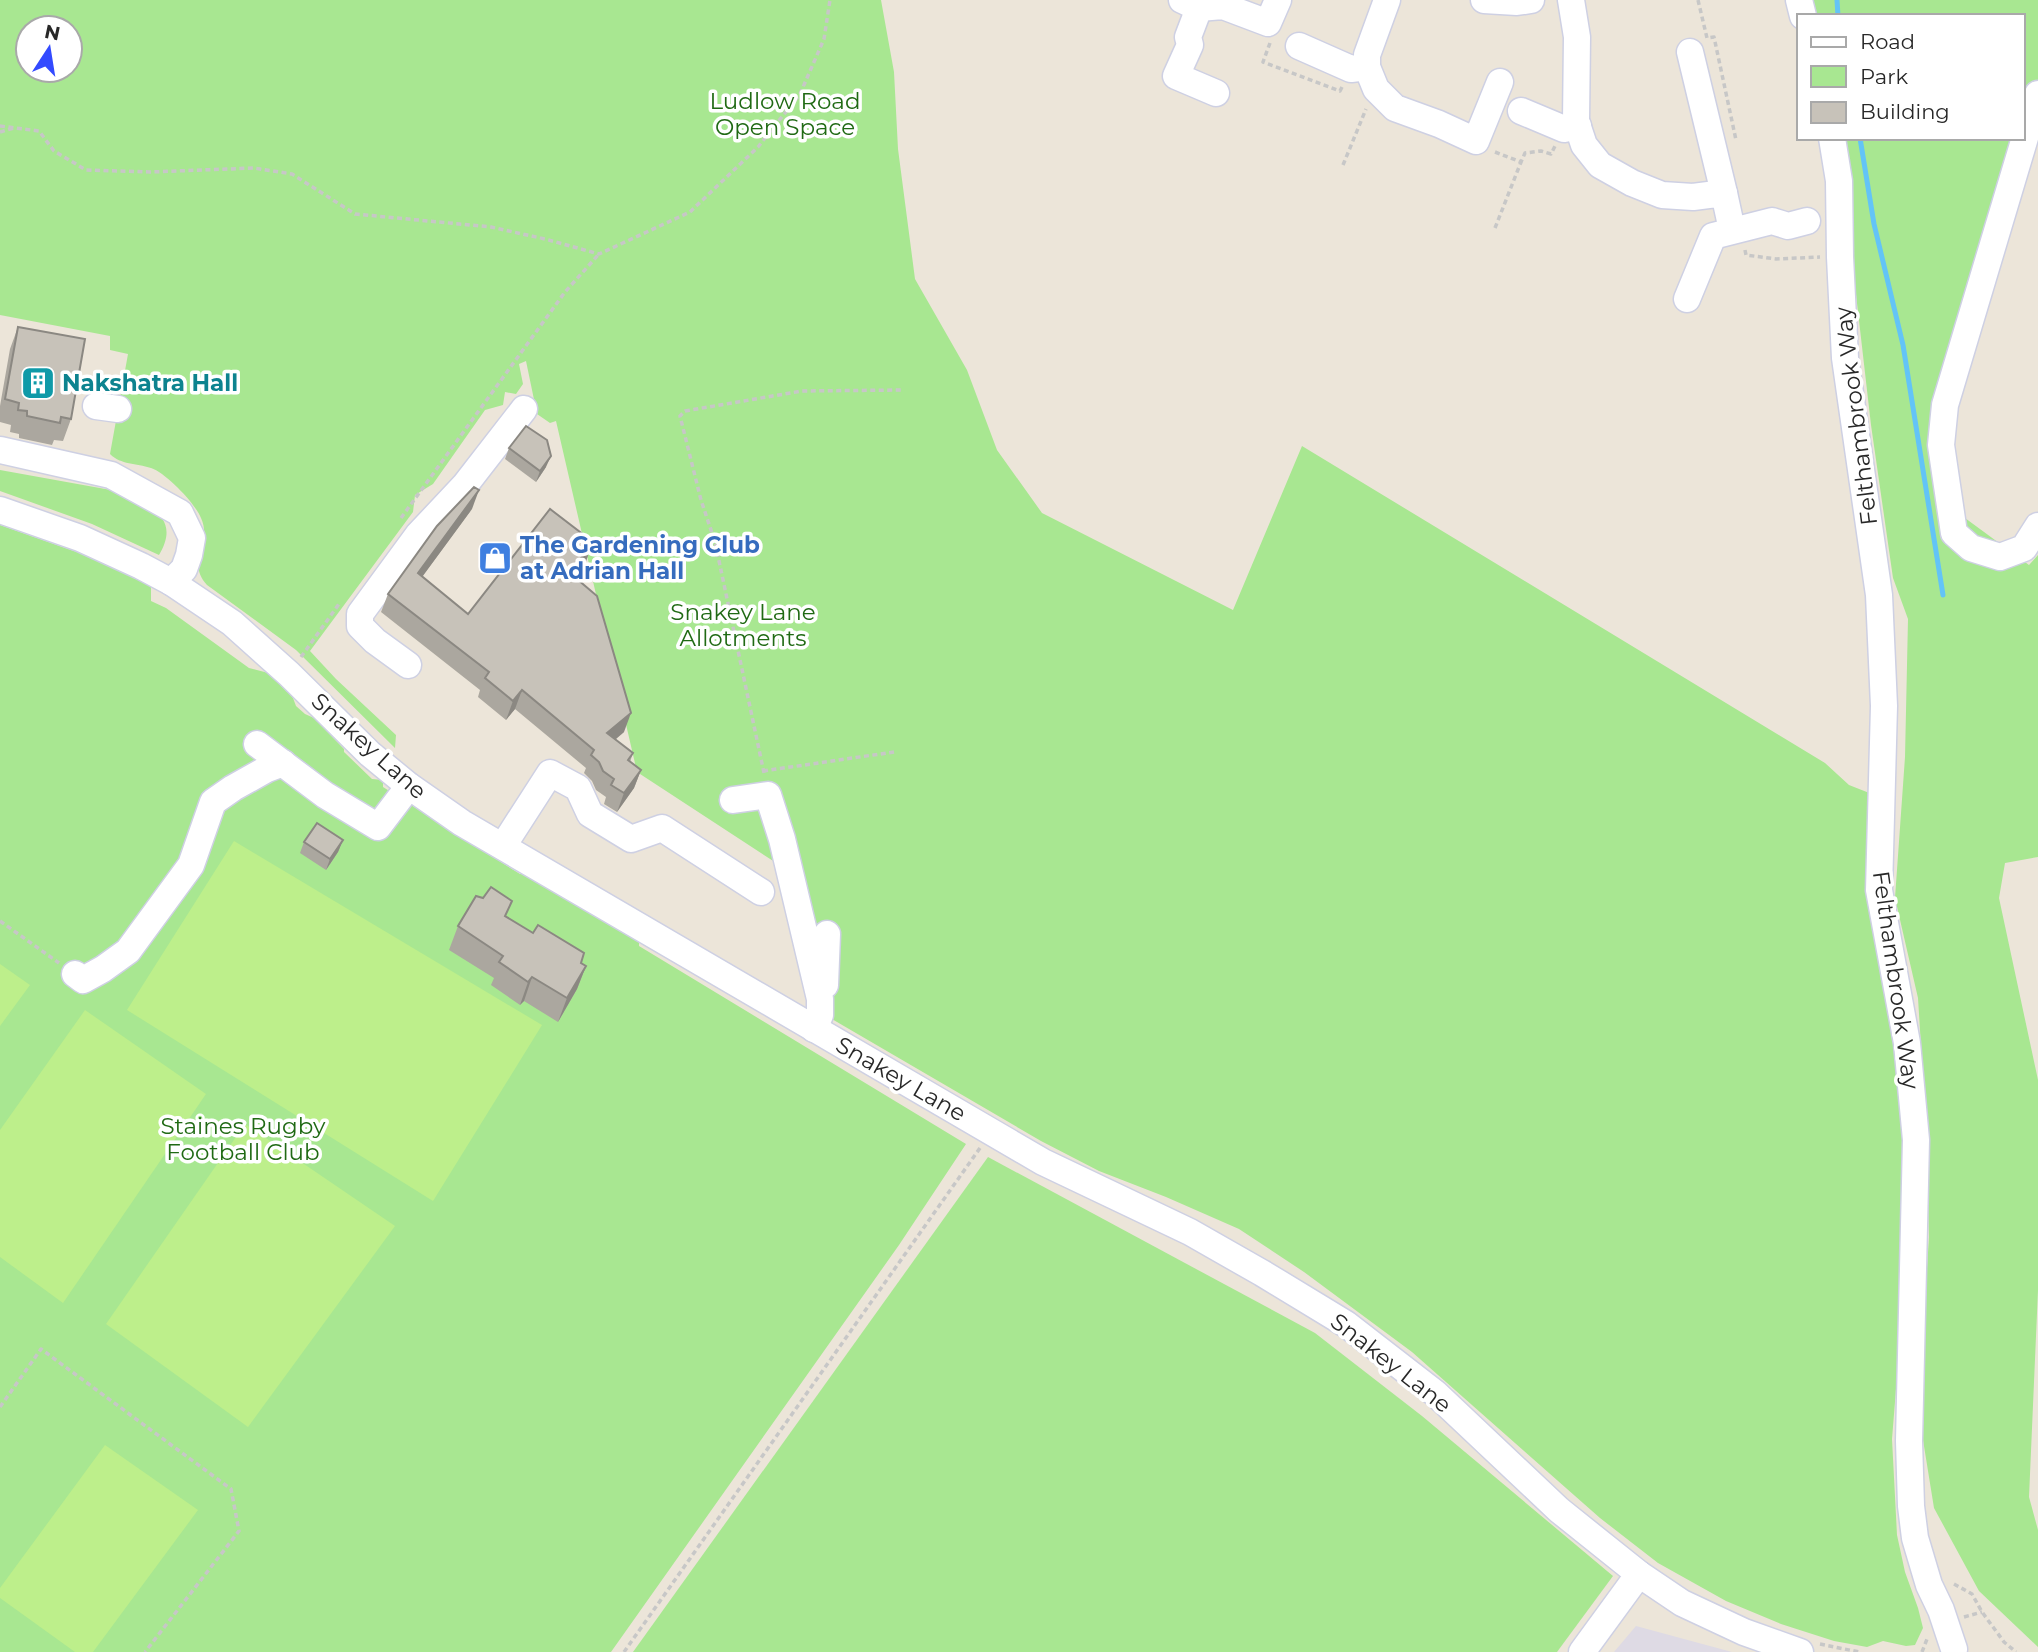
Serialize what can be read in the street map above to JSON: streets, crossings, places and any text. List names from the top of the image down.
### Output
{
  "streets": {
    "street": ["Felthambrook Way", "Snakey Lane"]
  },
  "parks": ["Ludlow Road Open Space", "Snakey Lane Allotments", "Staines Rugby Football Club"],
  "places": {
    "building": ["Nakshatra Hall"],
    "shop": ["The Gardening Club at Adrian Hall"]
  },
  "legend": ["Road", "Park", "Building"],
  "north": "top"
}
